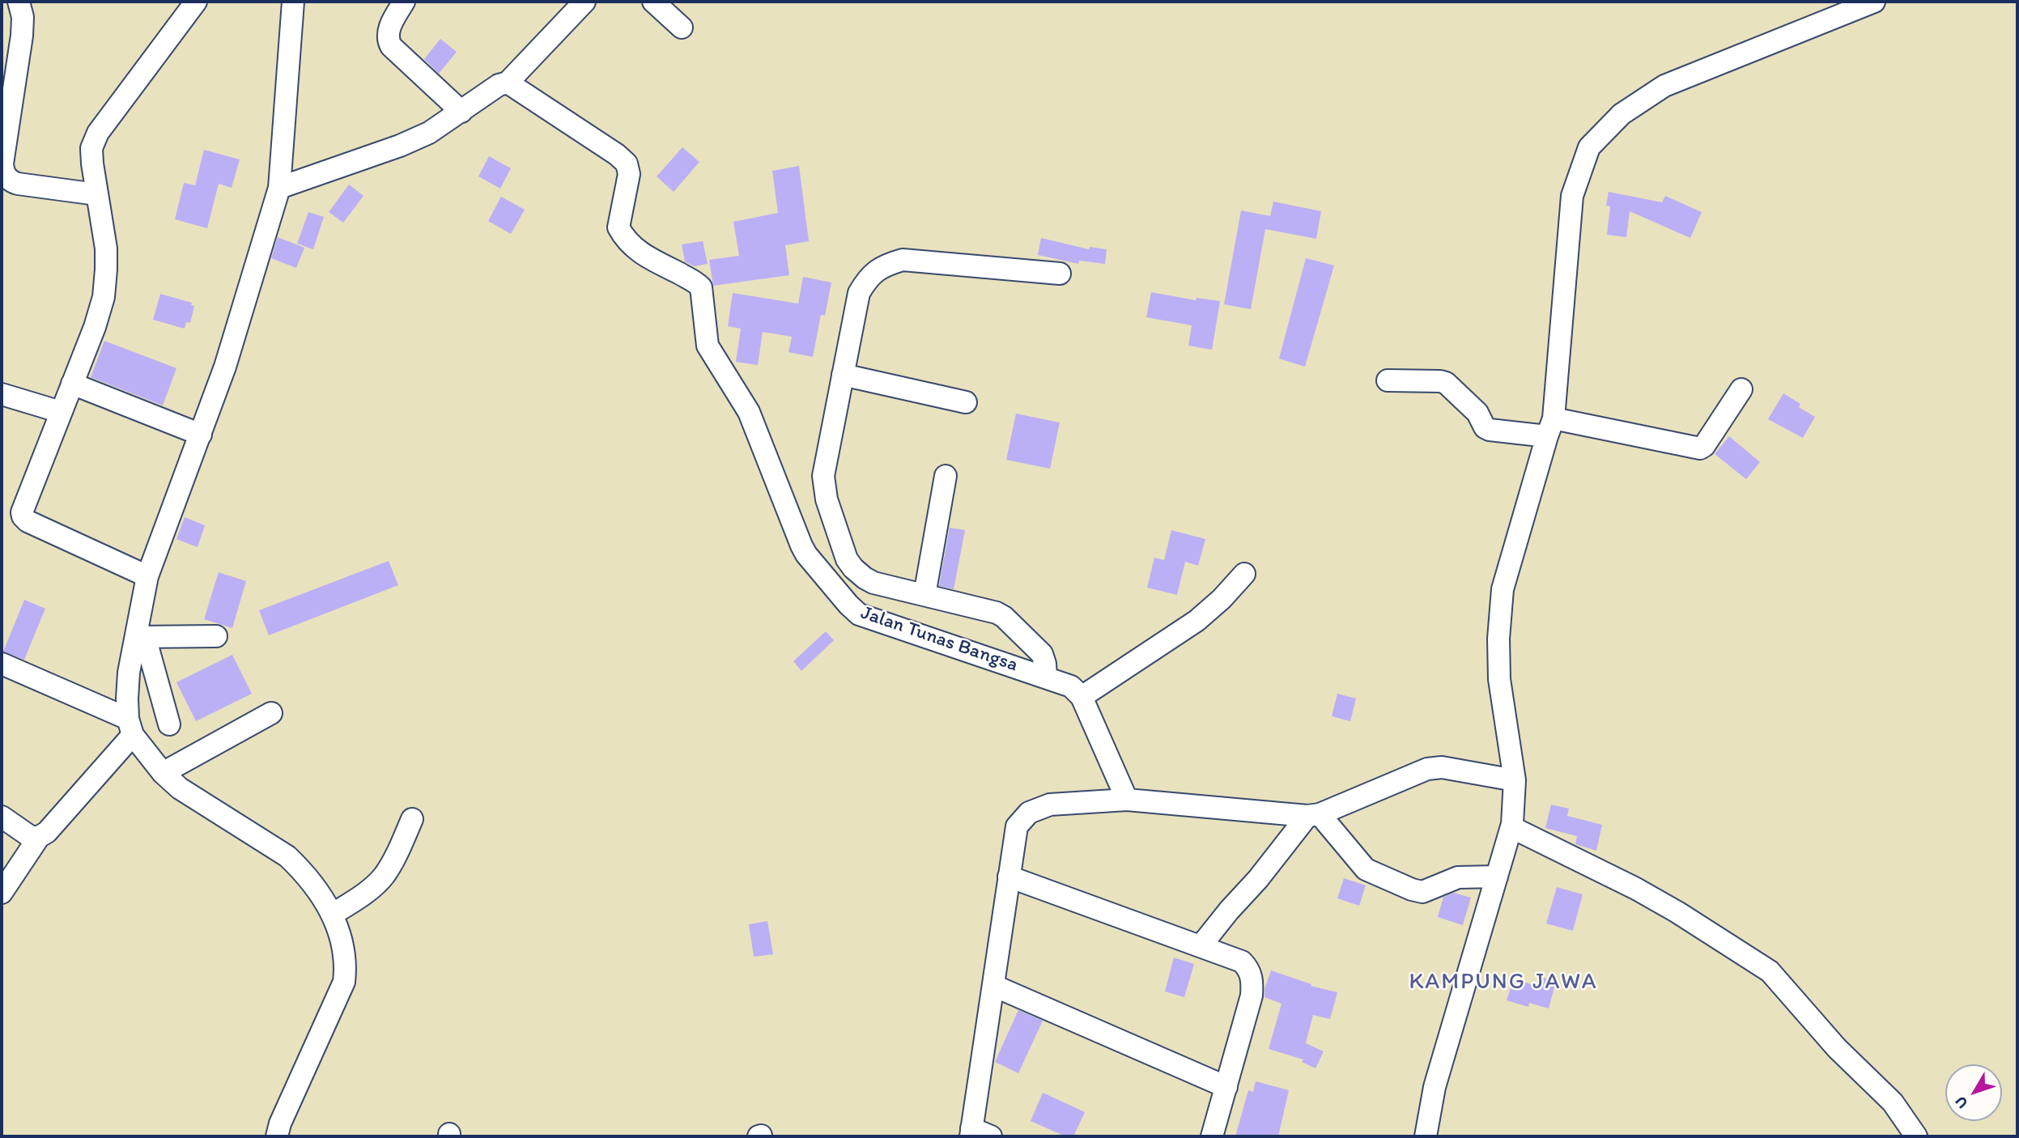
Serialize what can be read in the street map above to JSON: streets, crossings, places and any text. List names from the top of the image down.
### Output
{
  "streets": {
    "street": ["Jalan Tunas Bangsa"]
  },
  "districts": ["KAMPUNG JAWA"],
  "north": "bottom left"
}
